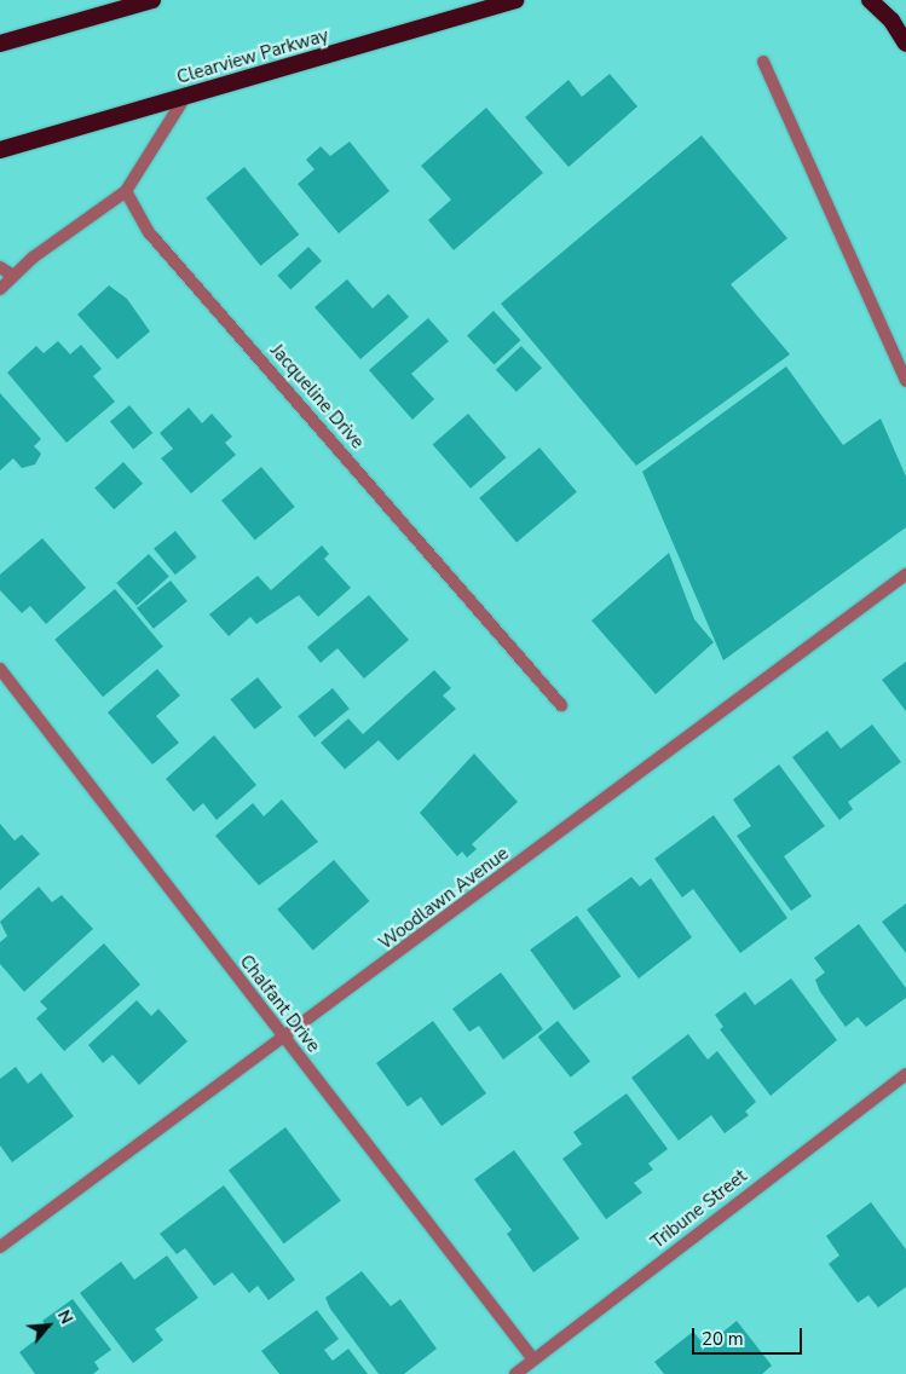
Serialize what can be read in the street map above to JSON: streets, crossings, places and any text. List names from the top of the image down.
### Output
{
  "streets": {
    "highway": ["Clearview Parkway"],
    "street": [
      "Jacqueline Drive",
      "Woodlawn Avenue",
      "Chalfant Drive",
      "Tribune Street"
    ]
  },
  "crossings": [
    ["Woodlawn Avenue", "Chalfant Drive"],
    ["Chalfant Drive", "Tribune Street"]
  ],
  "scale_bar": "20 m",
  "north": "top right"
}
